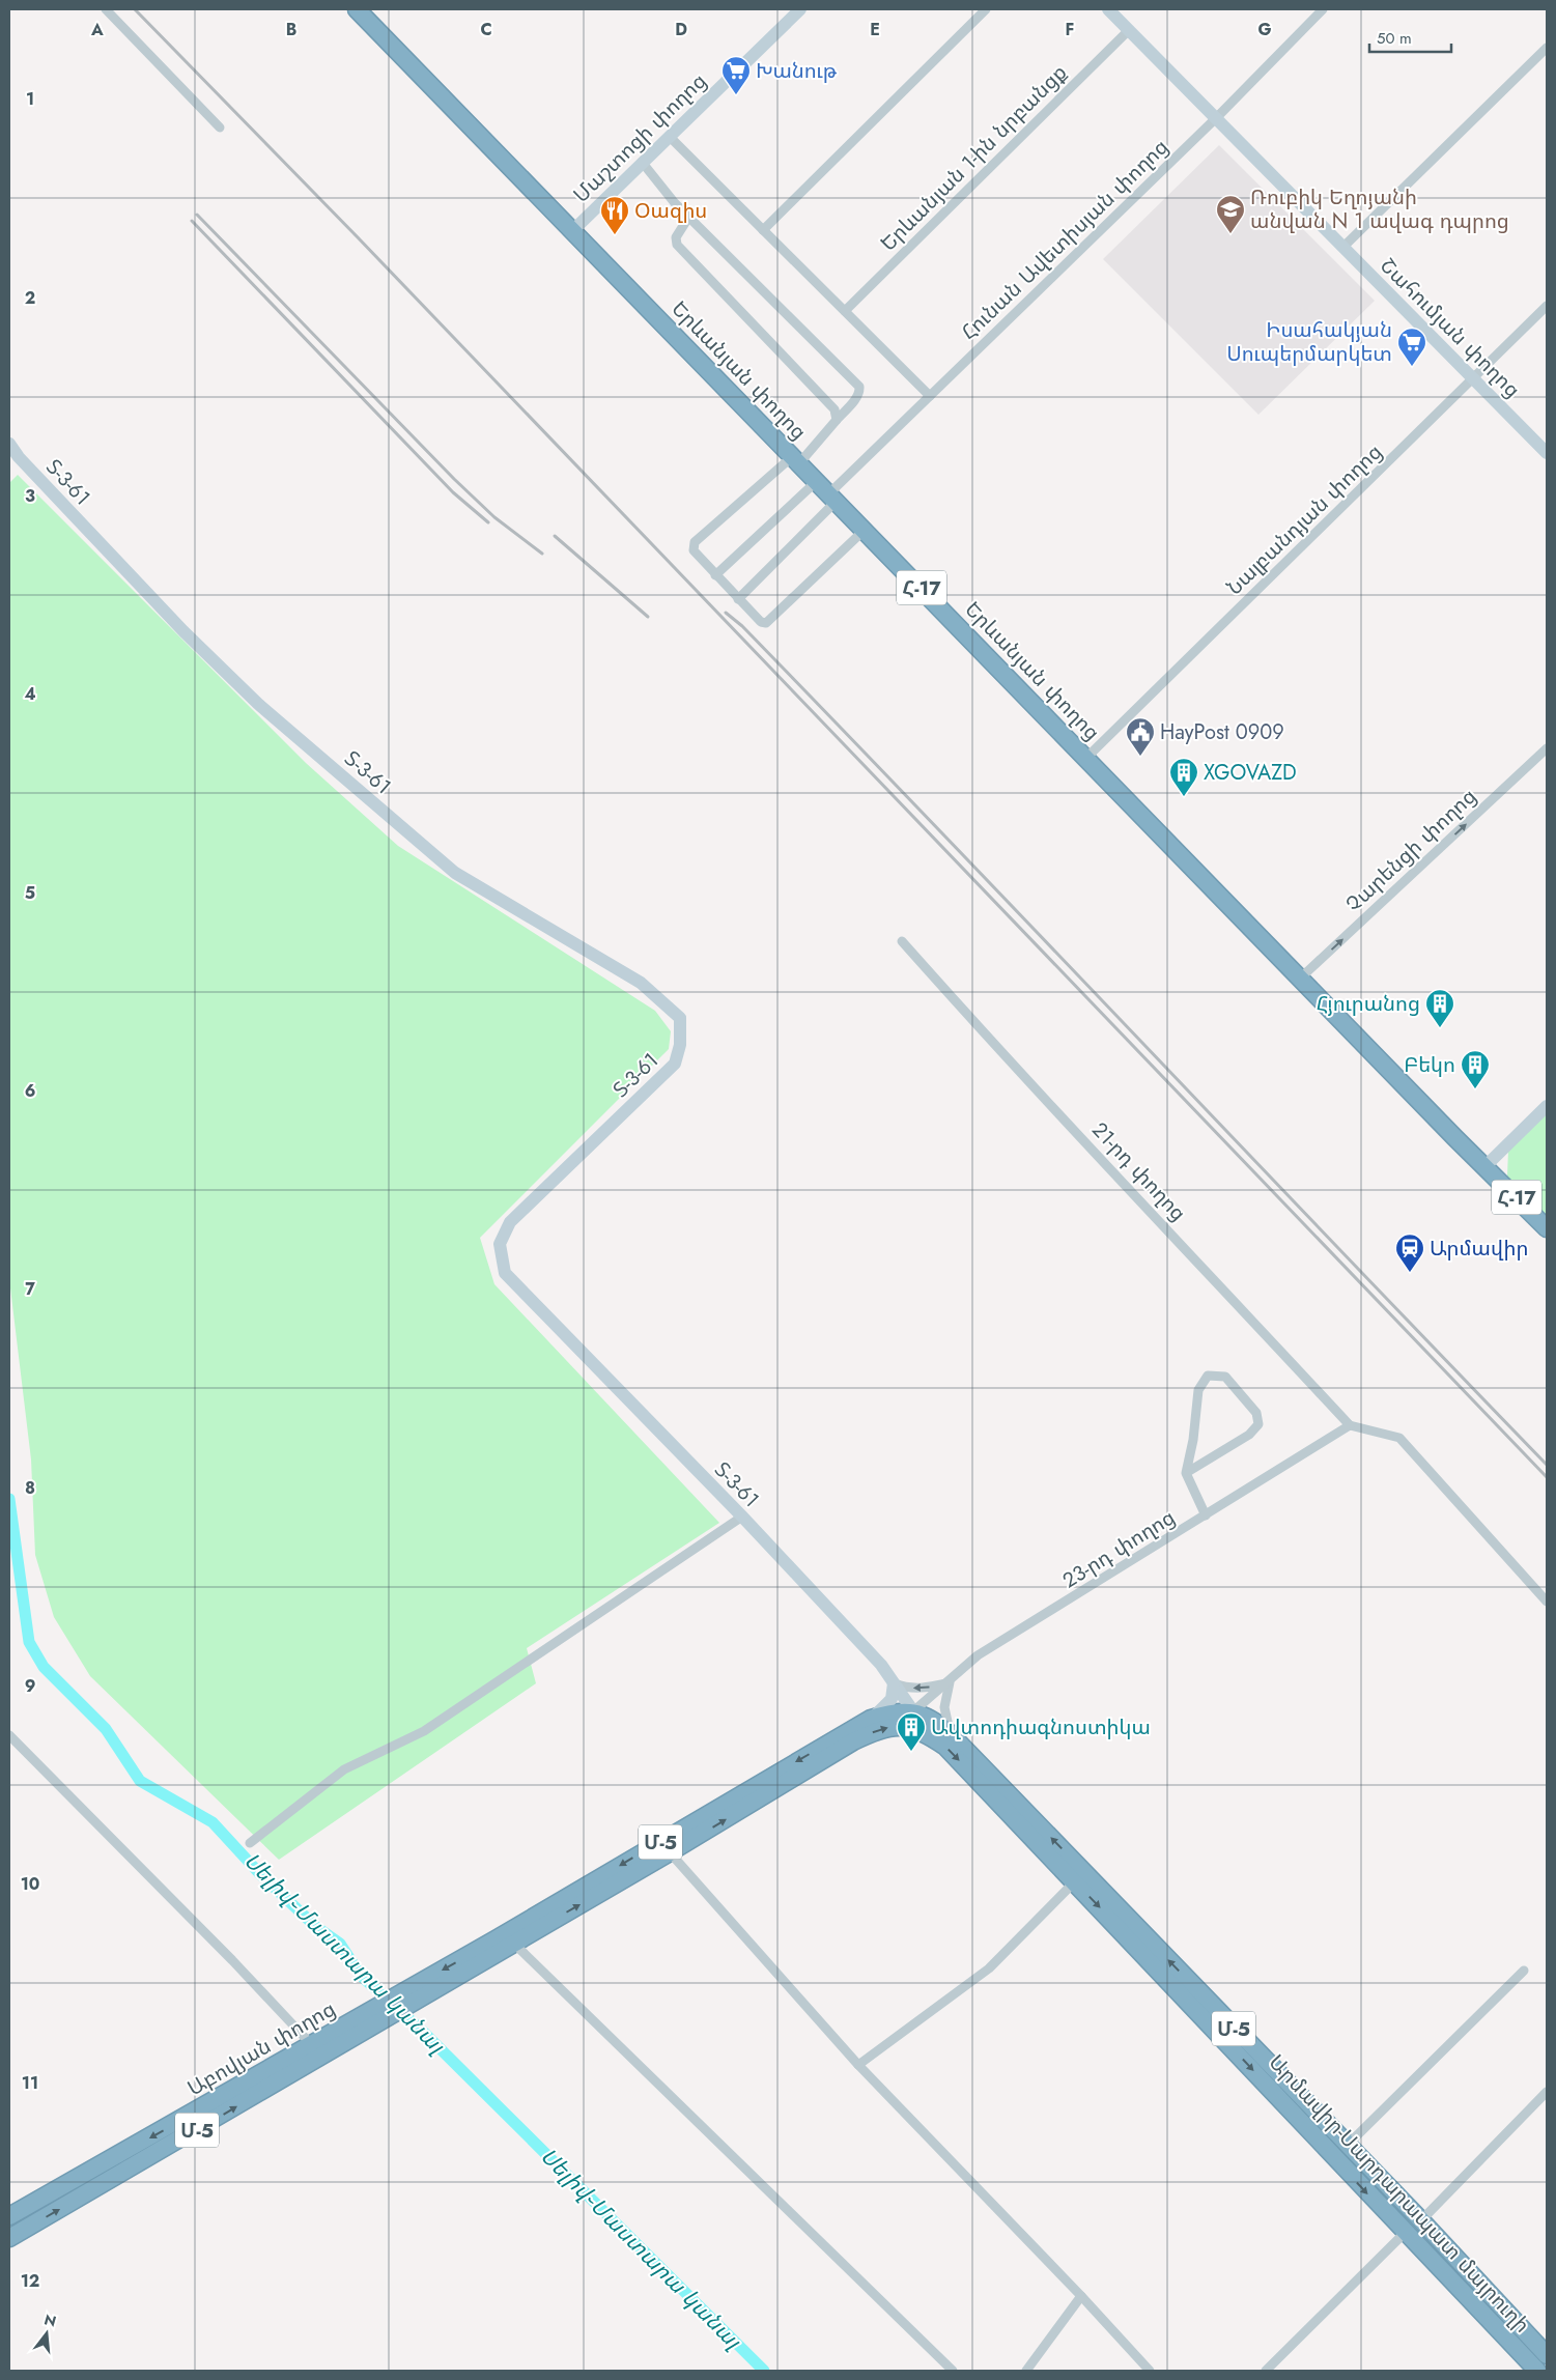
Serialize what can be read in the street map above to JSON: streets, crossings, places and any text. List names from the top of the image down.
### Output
{
  "streets": {
    "highway": [
      "Երևանյան փողոց",
      "Հ-17",
      "Մ-5",
      "Աբովյան փողոց",
      "Արմավիր-Սարդարապատ մայրուղի"
    ],
    "street": [
      "Մաշտոցի փողոց",
      "Երևանյան 1-ին նրբանցք",
      "Հունան Ավետիսյան փողոց",
      "Շահումյան փողոց",
      "Տ-3-61",
      "Նալբանդյան փողոց",
      "Չարենցի փողոց",
      "21-րդ փողոց",
      "23-րդ փողոց"
    ]
  },
  "crossings": [
    ["Մաշտոցի փողոց", "Երևանյան փողոց"],
    ["Երևանյան 1-ին նրբանցք", "Շահումյան փողոց"],
    ["Հունան Ավետիսյան փողոց", "Շահումյան փողոց"],
    ["Հունան Ավետիսյան փողոց", "Երևանյան փողոց"],
    ["Շահումյան փողոց", "Նալբանդյան փողոց"],
    ["Երևանյան փողոց", "Նալբանդյան փողոց"],
    ["Երևանյան փողոց", "Չարենցի փողոց"],
    ["Տ-3-61", "23-րդ փողոց"],
    ["Տ-3-61", "Արմավիր-Սարդարապատ մայրուղի"],
    ["21-րդ փողոց", "23-րդ փողոց"],
    ["23-րդ փողոց", "Արմավիր-Սարդարապատ մայրուղի"],
    ["Աբովյան փողոց", "Արմավիր-Սարդարապատ մայրուղի"]
  ],
  "one_way": ["Չարենցի փողոց"],
  "water": ["Սելիվ֊Մաստարա կանալ"],
  "places": {
    "supermarket": ["Խանութ", "Իսահակյան Սուպերմարկետ"],
    "school or university": ["Ռուբիկ Եղոյանի անվան N 1 ավագ դպրոց"],
    "restaurant": ["Օազիս"],
    "public building": ["HayPost 0909"],
    "building": [
      "XGOVAZD",
      "Հյուրանոց",
      "Բեկո",
      "Ավտոդիագնոստիկա"
    ],
    "station": ["Արմավիր"]
  },
  "scale_bar": "50 m",
  "north": "top",
  "grid": {
    "columns": [
      "A",
      "B",
      "C",
      "D",
      "E",
      "F",
      "G"
    ],
    "rows": [
      "1",
      "2",
      "3",
      "4",
      "5",
      "6",
      "7",
      "8",
      "9",
      "10",
      "11",
      "12"
    ]
  }
}
